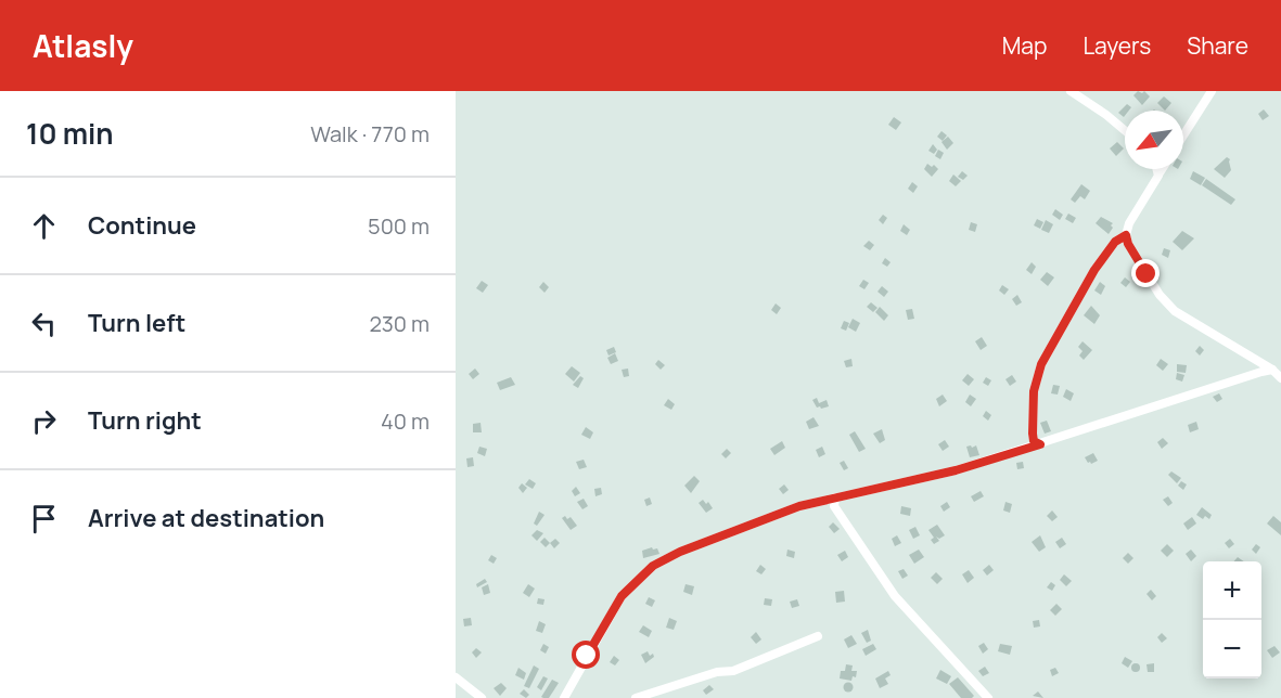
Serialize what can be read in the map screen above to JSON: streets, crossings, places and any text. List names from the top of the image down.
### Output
{
  "north": "bottom left",
  "page": {
    "header": "Atlasly",
    "nav": ["Map", "Layers", "Share"],
    "heading": ["10 min", "Walk · 770 m"],
    "list": [
      ["Continue", "500 m"],
      ["Turn left", "230 m"],
      ["Turn right", "40 m"],
      "Arrive at destination"
    ],
    "map_buttons": ["+", "−"]
  }
}
